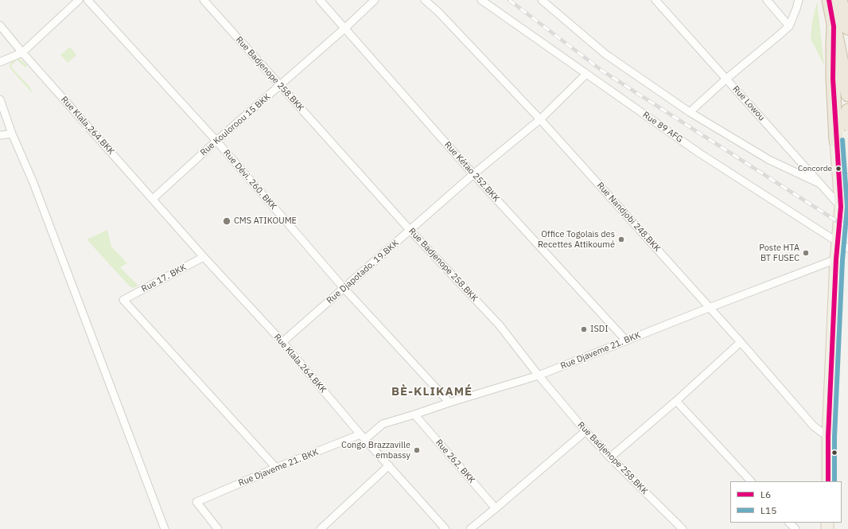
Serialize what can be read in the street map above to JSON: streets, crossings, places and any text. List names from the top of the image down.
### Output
{
  "streets": {
    "street": [
      "Rue Badjenope 258.BKK",
      "Rue Lowou",
      "Rue Kouloroou 15 BKK",
      "Rue Klala,264.BKK",
      "Rue 89 AFG",
      "Rue Kétao 252.BKK",
      "Rue Dévi. 260. BKK",
      "Rue Nandjobi 248.BKK",
      "Rue Djapotado. 19.BKK",
      "Rue 17. BKK",
      "Rue Djaveme 21. BKK",
      "Rue Klala.264.BKK",
      "Rue 262. BKK"
    ]
  },
  "crossings": [
    ["Rue Badjenope 258.BKK", "Rue Kouloroou 15 BKK"],
    ["Rue Badjenope 258.BKK", "Rue Djapotado. 19.BKK"],
    ["Rue Badjenope 258.BKK", "Rue Djaveme 21. BKK"],
    ["Rue Kouloroou 15 BKK", "Rue Klala,264.BKK"],
    ["Rue Kouloroou 15 BKK", "Rue Kétao 252.BKK"],
    ["Rue Kouloroou 15 BKK", "Rue Dévi. 260. BKK"],
    ["Rue Kouloroou 15 BKK", "Rue Klala.264.BKK"],
    ["Rue Klala,264.BKK", "Rue Klala.264.BKK"],
    ["Rue 89 AFG", "Rue Djapotado. 19.BKK"],
    ["Rue Kétao 252.BKK", "Rue Djapotado. 19.BKK"],
    ["Rue Kétao 252.BKK", "Rue Djaveme 21. BKK"],
    ["Rue Dévi. 260. BKK", "Rue Djapotado. 19.BKK"],
    ["Rue Dévi. 260. BKK", "Rue Djaveme 21. BKK"],
    ["Rue Nandjobi 248.BKK", "Rue Djapotado. 19.BKK"],
    ["Rue Nandjobi 248.BKK", "Rue Djaveme 21. BKK"],
    ["Rue Djapotado. 19.BKK", "Rue Klala.264.BKK"],
    ["Rue 17. BKK", "Rue Djaveme 21. BKK"],
    ["Rue 17. BKK", "Rue Klala.264.BKK"],
    ["Rue Djaveme 21. BKK", "Rue Klala.264.BKK"],
    ["Rue Djaveme 21. BKK", "Rue 262. BKK"]
  ],
  "districts": ["BÈ-KLIKAMÉ"],
  "places": [
    "Concorde",
    "CMS ATIKOUME",
    "Office Togolais des Recettes Attikoumé",
    "Poste HTA BT FUSEC",
    "ISDI",
    "Congo Brazzaville embassy"
  ],
  "lines": ["transit line L6", "transit line L15"],
  "legend": ["L6", "L15"]
}
